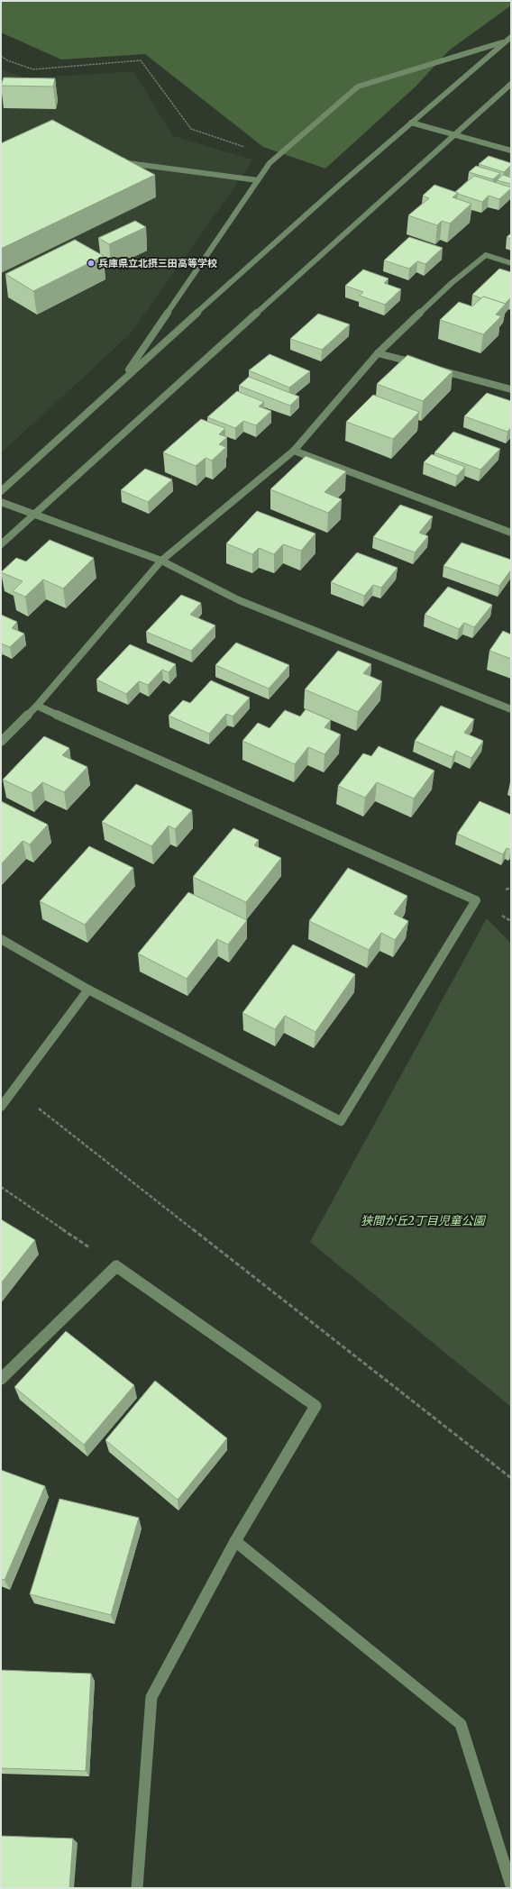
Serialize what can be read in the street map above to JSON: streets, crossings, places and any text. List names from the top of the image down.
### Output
{
  "parks": ["狭間が丘2丁目児童公園"],
  "places": ["兵庫県立北摂三田高等学校"]
}
